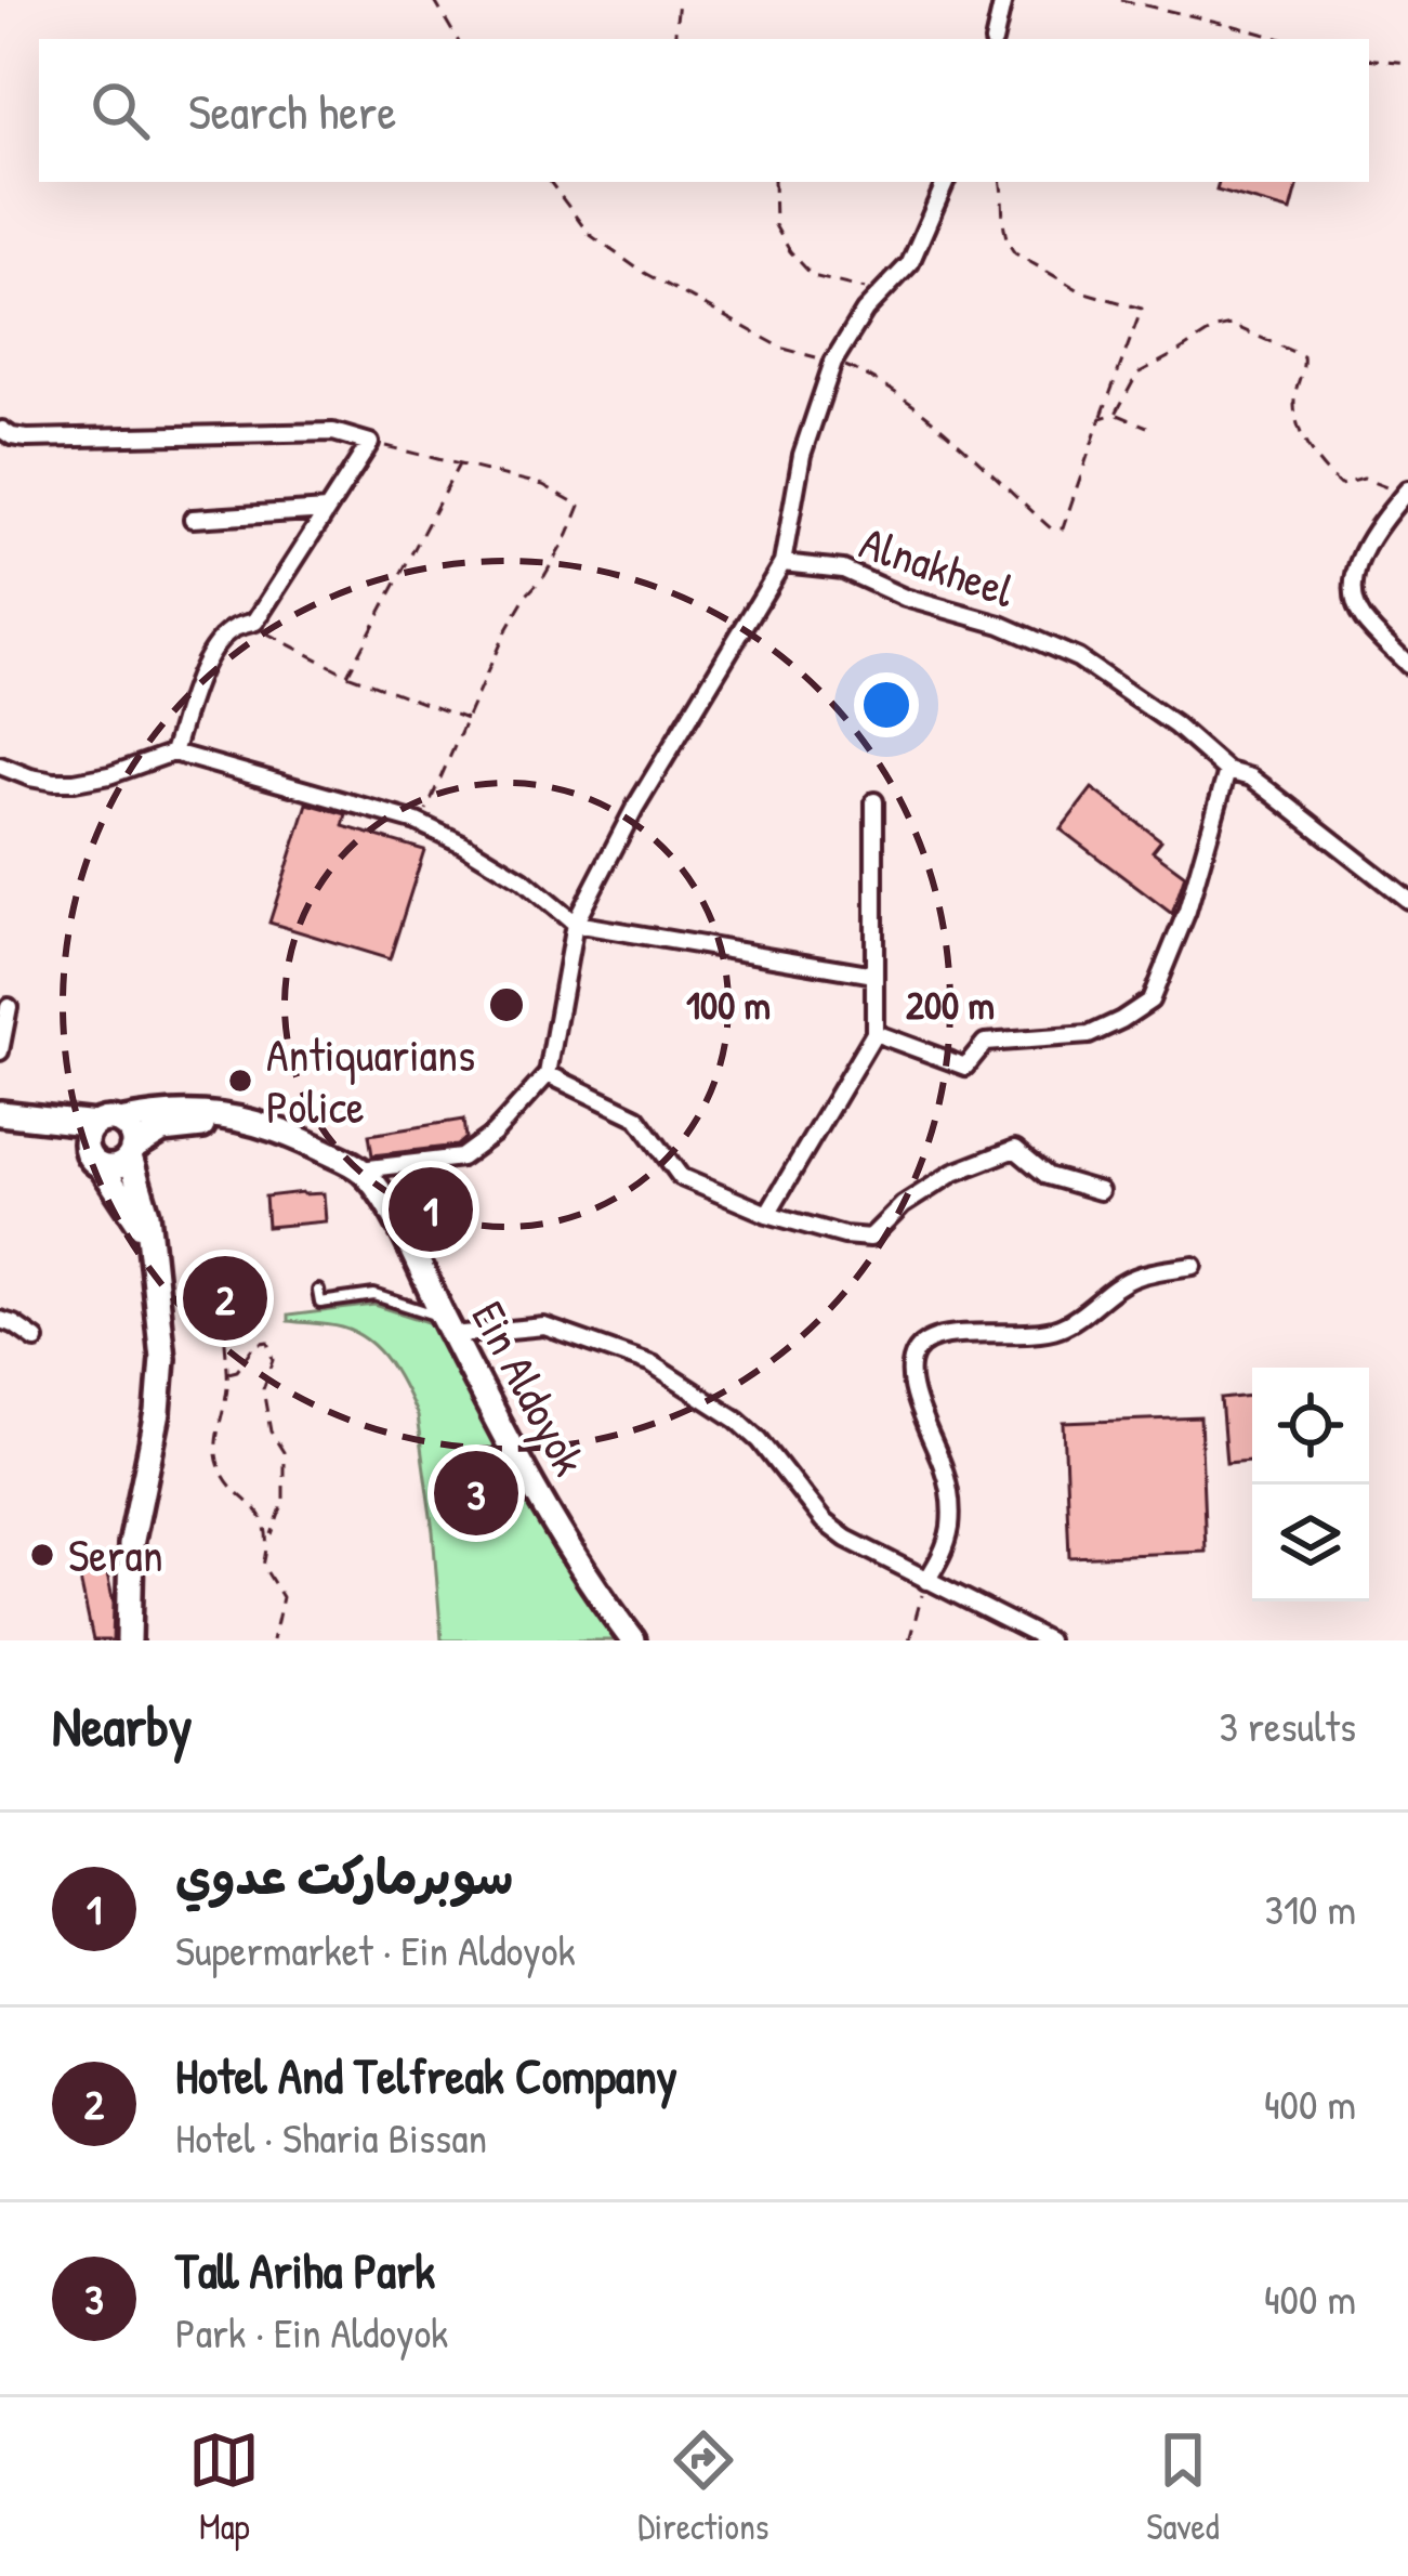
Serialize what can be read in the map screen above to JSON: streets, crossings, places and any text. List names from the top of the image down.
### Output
{
  "streets": {
    "main road": ["Ein Aldoyok"],
    "street": ["Alnakheel"]
  },
  "places": ["Antiquarians Police", "Seran"],
  "page": {
    "search": "Search here",
    "pins": ["1", "2", "3"],
    "heading": ["Nearby", "3 results"],
    "list": [
      {
        "mark": "1",
        "name": "سوبرماركت عدوي",
        "note": "Supermarket · Ein Aldoyok",
        "value": "310 m"
      },
      {
        "mark": "2",
        "name": "Hotel And Telfreak Company",
        "note": "Hotel · Sharia Bissan",
        "value": "400 m"
      },
      {
        "mark": "3",
        "name": "Tall Ariha Park",
        "note": "Park · Ein Aldoyok",
        "value": "400 m"
      }
    ],
    "nav": ["Map", "Directions", "Saved"]
  },
  "rings": ["100 m", "200 m"]
}
